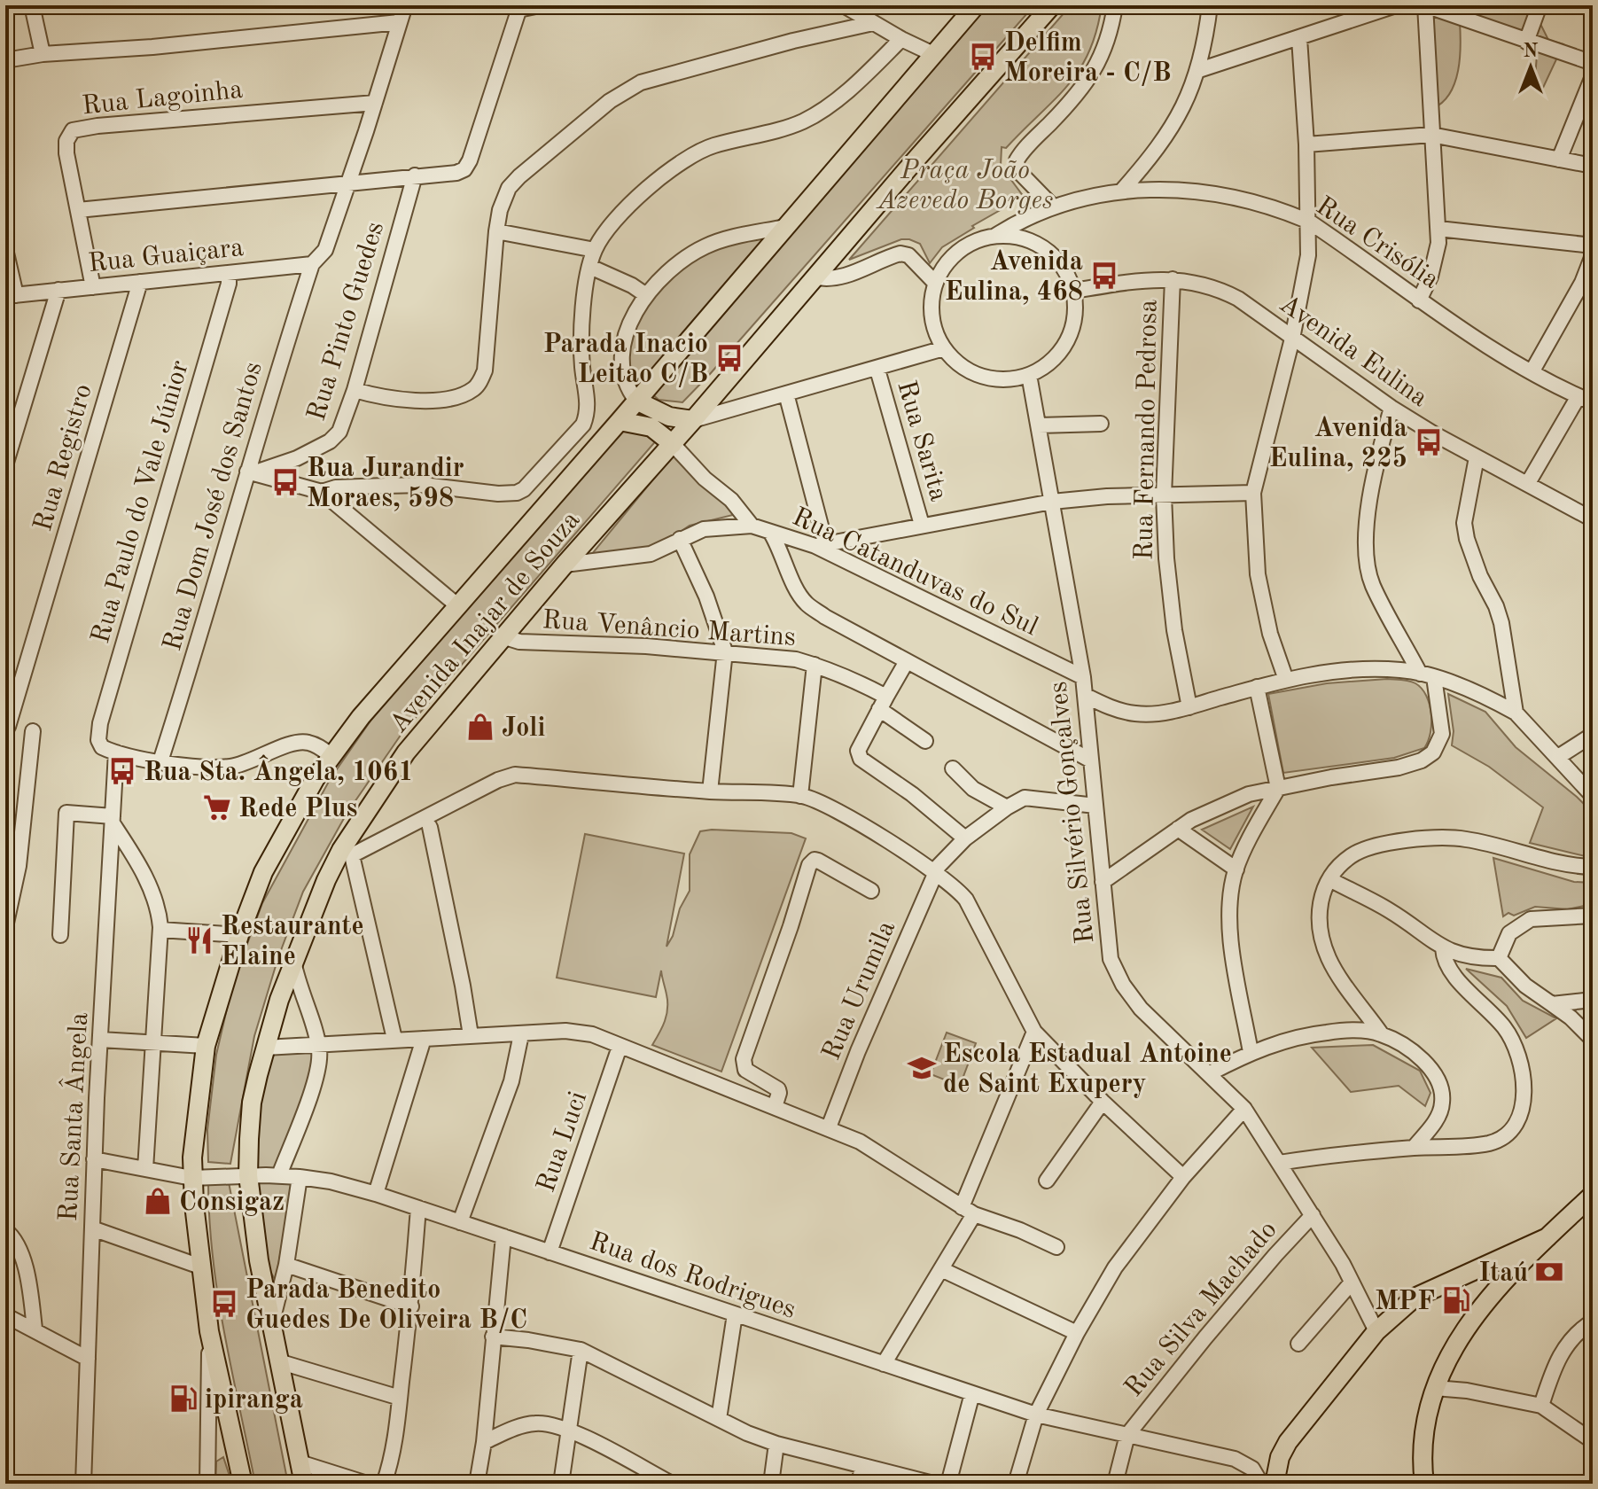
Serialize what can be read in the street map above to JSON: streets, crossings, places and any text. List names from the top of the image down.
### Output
{
  "streets": {
    "main road": ["Avenida Inajar de Souza"],
    "street": [
      "Rua Lagoinha",
      "Rua Crisólia",
      "Rua Guaiçara",
      "Rua Pinto Guedes",
      "Avenida Eulina",
      "Rua Fernando Pedrosa",
      "Rua Sarita",
      "Rua Registro",
      "Rua Paulo do Vale Júnior",
      "Rua Dom José dos Santos",
      "Rua Catanduvas do Sul",
      "Rua Venâncio Martins",
      "Rua Silvério Gonçalves",
      "Rua Urumila",
      "Rua Santa Ângela",
      "Rua Luci",
      "Rua dos Rodrigues",
      "Rua Silva Machado"
    ]
  },
  "crossings": [
    ["Rua Lagoinha", "Rua Guaiçara"],
    ["Rua Crisólia", "Avenida Eulina"],
    ["Rua Crisólia", "Rua Silvério Gonçalves"],
    ["Rua Guaiçara", "Rua Registro"],
    ["Rua Guaiçara", "Rua Paulo do Vale Júnior"],
    ["Rua Guaiçara", "Rua Dom José dos Santos"],
    ["Rua Pinto Guedes", "Rua Dom José dos Santos"],
    ["Avenida Eulina", "Rua Fernando Pedrosa"],
    ["Avenida Eulina", "Rua Silvério Gonçalves"],
    ["Rua Paulo do Vale Júnior", "Rua Santa Ângela"],
    ["Rua Catanduvas do Sul", "Avenida Inajar de Souza"],
    ["Rua Catanduvas do Sul", "Rua Silvério Gonçalves"],
    ["Avenida Inajar de Souza", "Rua Venâncio Martins"],
    ["Avenida Inajar de Souza", "Rua dos Rodrigues"],
    ["Rua Silvério Gonçalves", "Rua Silva Machado"],
    ["Rua Santa Ângela", "Rua dos Rodrigues"],
    ["Rua Luci", "Rua dos Rodrigues"],
    ["Rua dos Rodrigues", "Rua Silva Machado"]
  ],
  "parks": ["Praça João Azevedo Borges"],
  "places": {
    "bus stop": [
      "Delfim Moreira - C/B",
      "Avenida Eulina, 468",
      "Parada Inacio Leitao C/B",
      "Avenida Eulina, 225",
      "Rua Jurandir Moraes, 598",
      "Rua Sta. Ângela, 1061",
      "Parada Benedito Guedes De Oliveira B/C"
    ],
    "shop": ["Joli", "Consigaz"],
    "supermarket": ["Rede Plus"],
    "restaurant": ["Restaurante Elaine"],
    "school or university": ["Escola Estadual Antoine de Saint Exupery"],
    "bank": ["Itaú"],
    "fuel station": ["MPF", "ipiranga"]
  },
  "north": "top"
}
